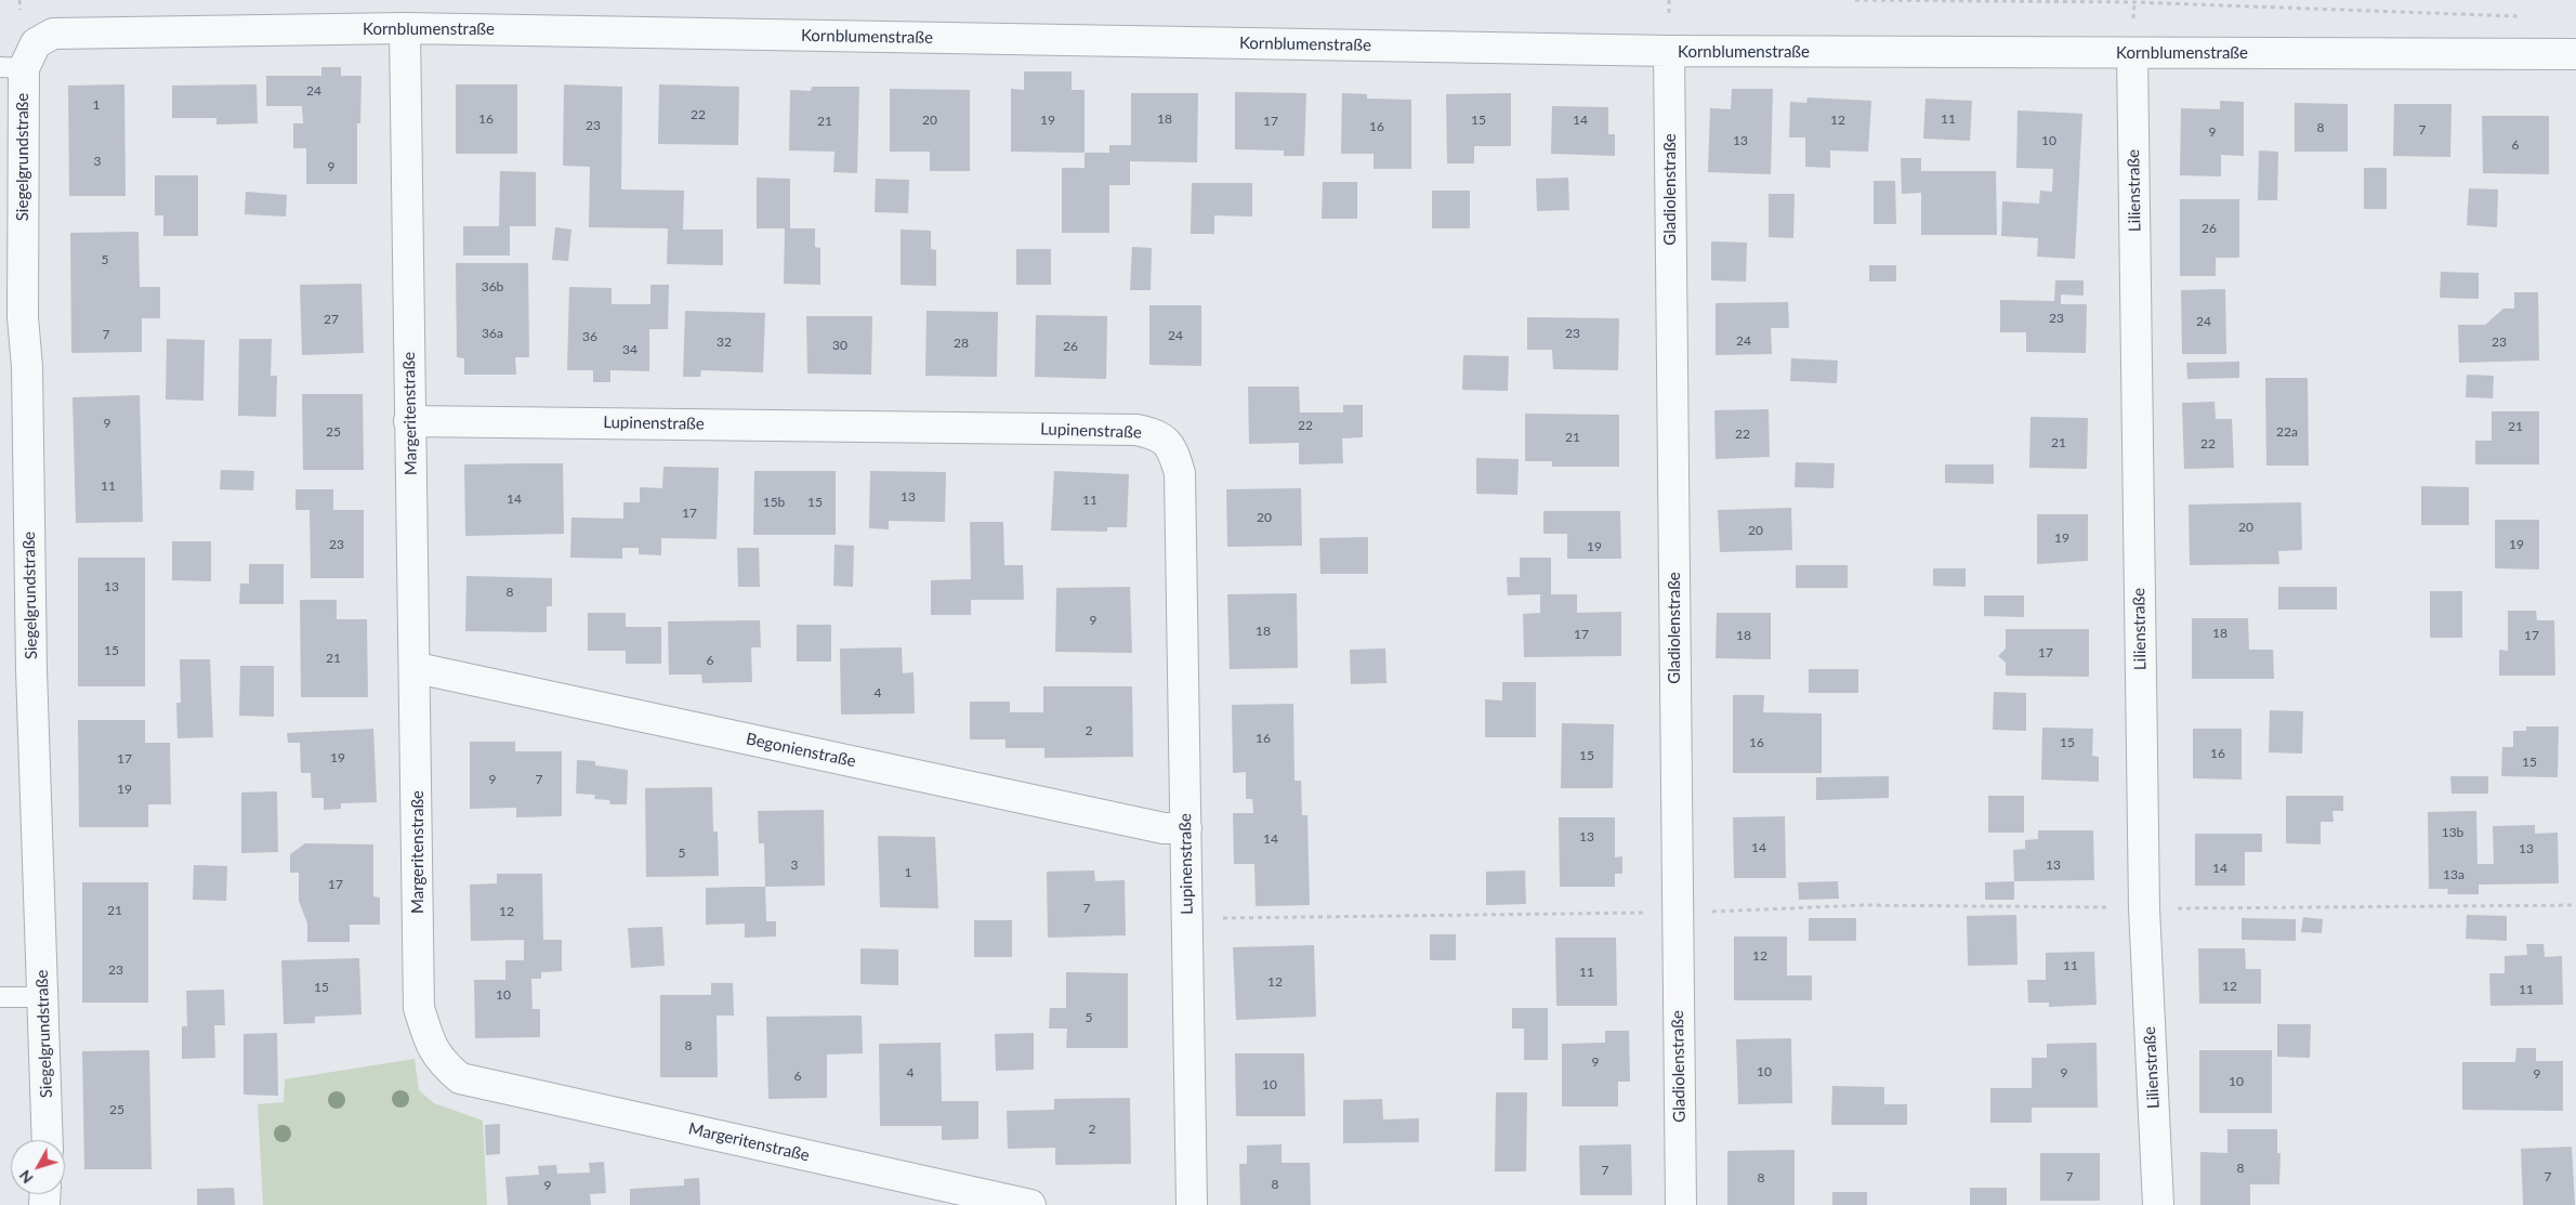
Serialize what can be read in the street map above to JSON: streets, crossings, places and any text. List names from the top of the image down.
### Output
{
  "streets": {
    "street": [
      "Kornblumenstraße",
      "Siegelgrundstraße",
      "Gladiolenstraße",
      "Lilienstraße",
      "Margeritenstraße",
      "Lupinenstraße",
      "Begonienstraße"
    ]
  },
  "crossings": [
    ["Kornblumenstraße", "Siegelgrundstraße"],
    ["Kornblumenstraße", "Gladiolenstraße"],
    ["Kornblumenstraße", "Lilienstraße"],
    ["Kornblumenstraße", "Margeritenstraße"],
    ["Margeritenstraße", "Lupinenstraße"],
    ["Margeritenstraße", "Begonienstraße"],
    ["Lupinenstraße", "Begonienstraße"]
  ],
  "house_numbers": [
    "24",
    "1",
    "22",
    "16",
    "18",
    "11",
    "20",
    "19",
    "15",
    "14",
    "12",
    "21",
    "17",
    "23",
    "16",
    "8",
    "7",
    "9",
    "13",
    "10",
    "6",
    "3",
    "9",
    "26",
    "5",
    "36b",
    "23",
    "27",
    "24",
    "36a",
    "23",
    "7",
    "24",
    "36",
    "24",
    "32",
    "23",
    "28",
    "30",
    "26",
    "34",
    "9",
    "22",
    "21",
    "25",
    "22a",
    "22",
    "21",
    "21",
    "22",
    "11",
    "13",
    "14",
    "11",
    "15b",
    "15",
    "17",
    "20",
    "20",
    "20",
    "19",
    "23",
    "19",
    "19",
    "13",
    "8",
    "9",
    "18",
    "18",
    "17",
    "18",
    "17",
    "15",
    "17",
    "21",
    "6",
    "4",
    "2",
    "16",
    "16",
    "15",
    "16",
    "15",
    "19",
    "17",
    "15",
    "9",
    "7",
    "19",
    "13b",
    "13",
    "14",
    "14",
    "13",
    "5",
    "3",
    "13",
    "14",
    "1",
    "13a",
    "17",
    "7",
    "21",
    "12",
    "12",
    "11",
    "23",
    "11",
    "12",
    "12",
    "15",
    "11",
    "10",
    "5",
    "8",
    "9",
    "10",
    "4",
    "9",
    "9",
    "6",
    "10",
    "10",
    "25",
    "2",
    "8",
    "7",
    "7",
    "7",
    "8",
    "8",
    "9"
  ],
  "north": "bottom left"
}
